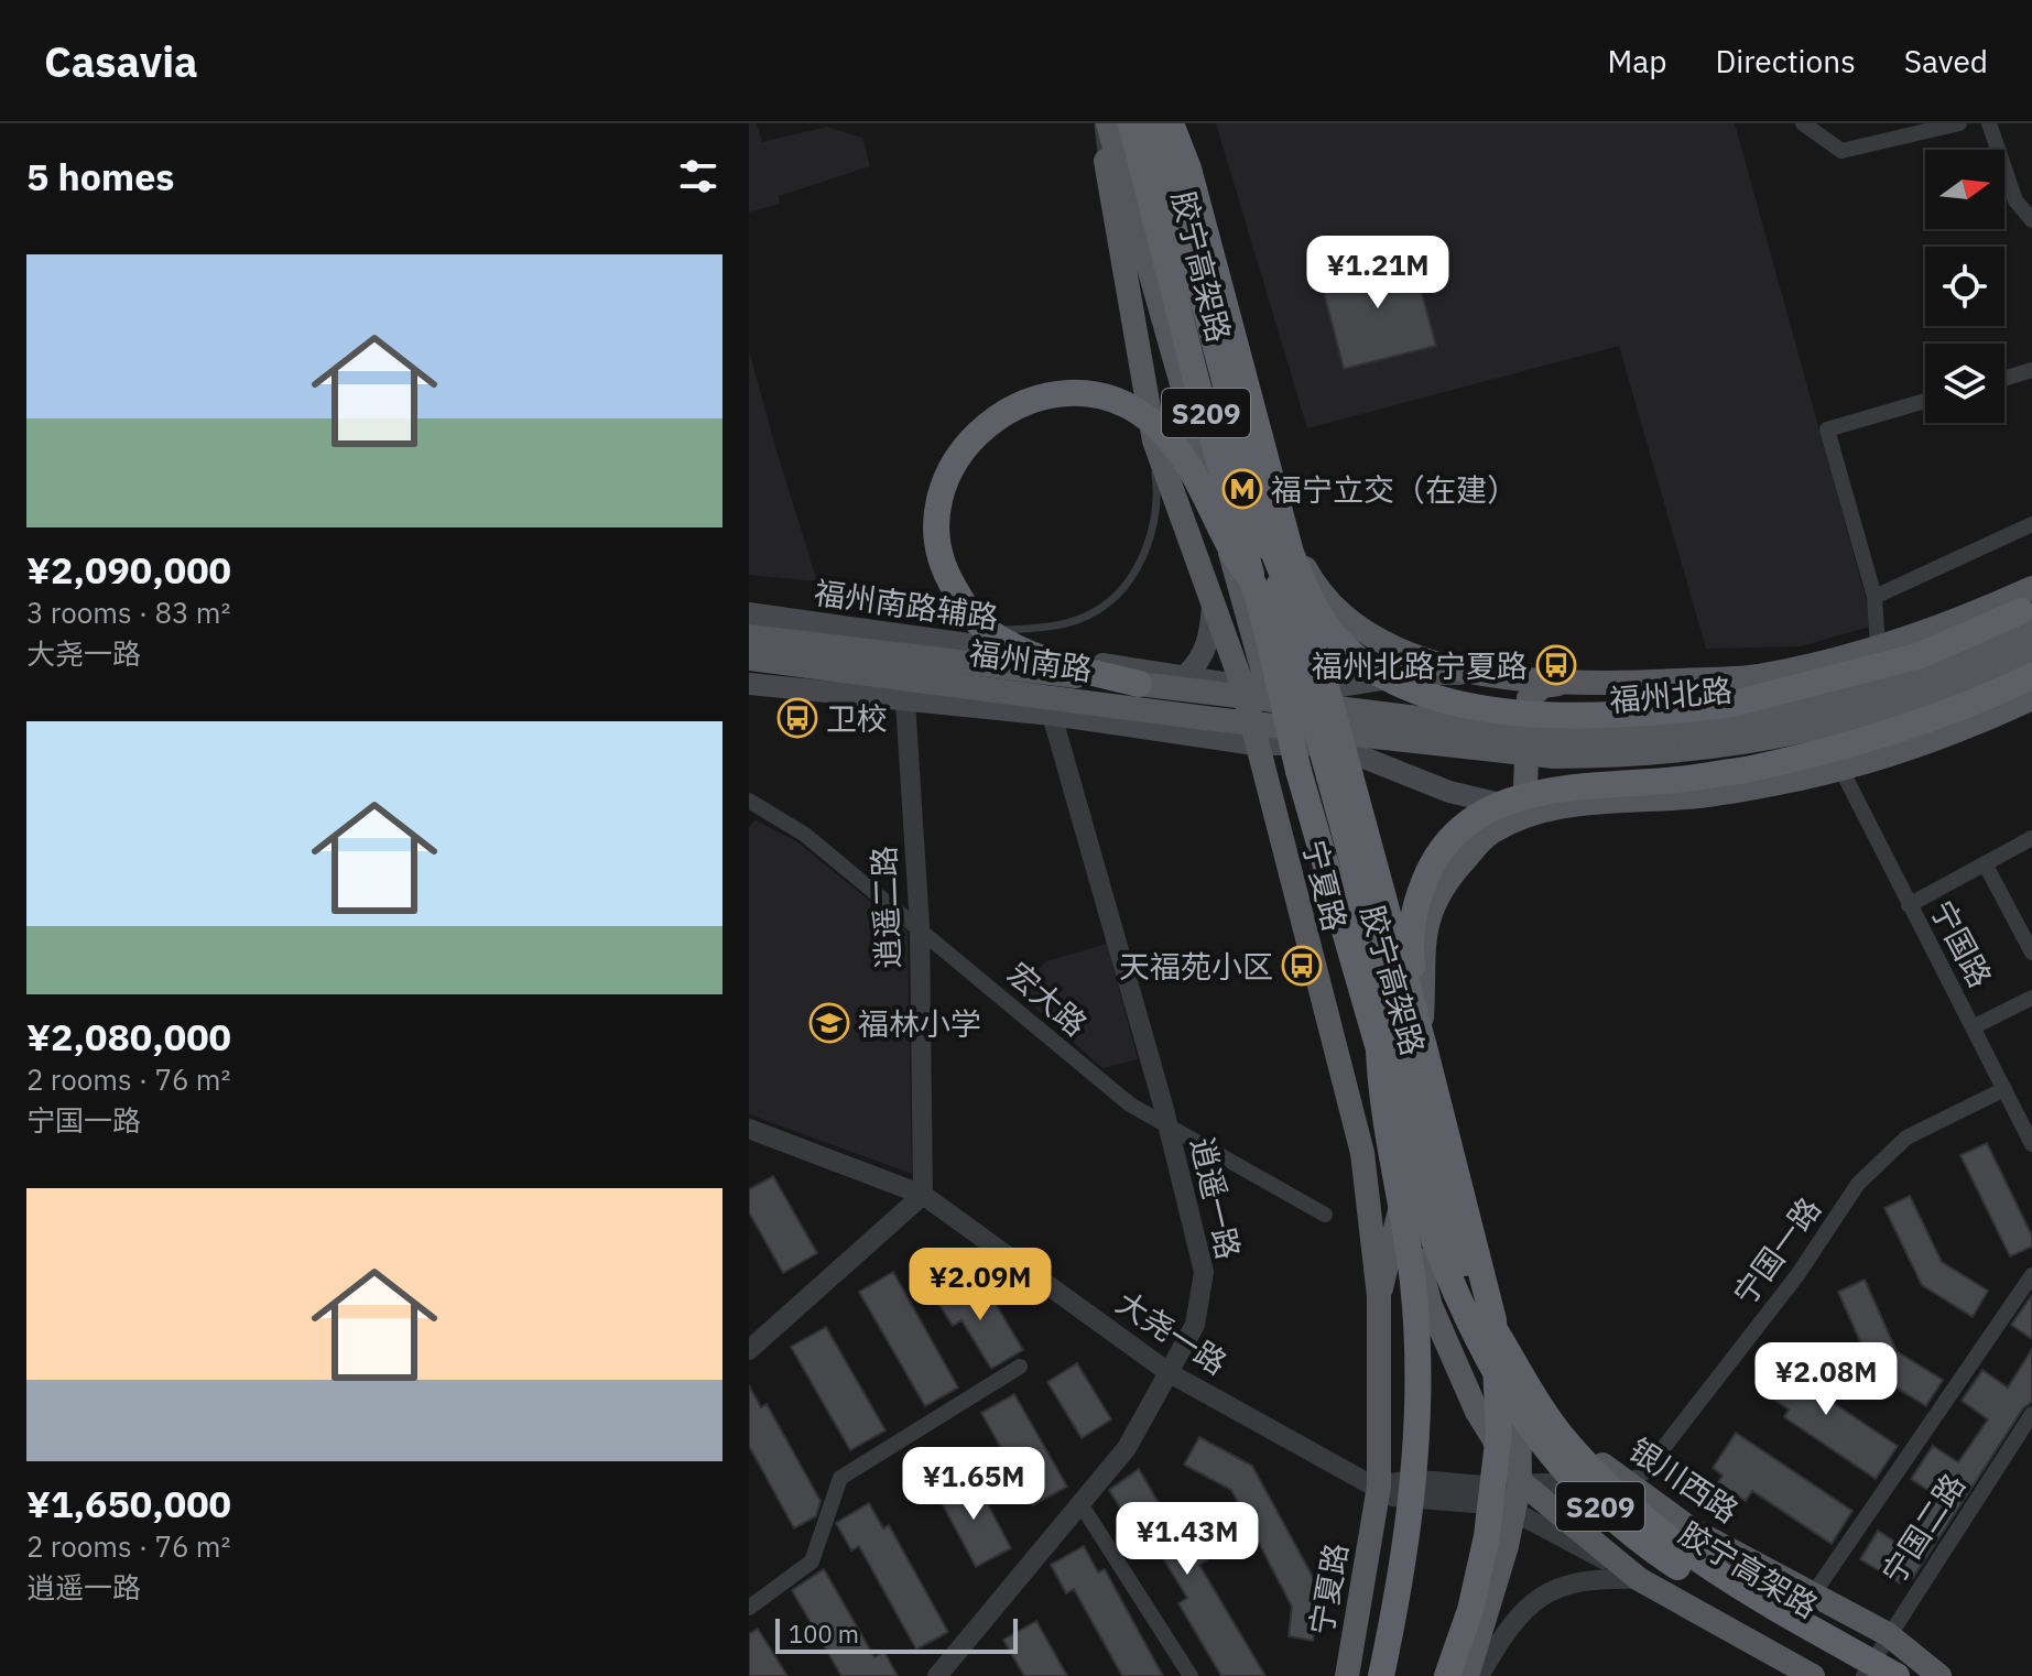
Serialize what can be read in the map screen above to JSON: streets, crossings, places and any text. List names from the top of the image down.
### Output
{
  "streets": {
    "highway": ["胶宁高架路", "S209"],
    "main road": [
      "福州南路辅路",
      "福州南路",
      "福州北路",
      "宁夏路",
      "银川西路"
    ],
    "street": [
      "逍遥二路",
      "宁国路",
      "宏大路",
      "逍遥一路",
      "宁国一路",
      "大尧一路",
      "宁国二路"
    ]
  },
  "crossings": [
    ["胶宁高架路", "宁国二路"],
    ["福州南路辅路", "福州南路"],
    ["福州南路辅路", "福州北路"],
    ["福州南路辅路", "宁夏路"],
    ["福州南路", "福州北路"],
    ["宁夏路", "大尧一路"],
    ["逍遥二路", "宏大路"],
    ["逍遥二路", "大尧一路"],
    ["宁国路", "宁国一路"],
    ["宏大路", "逍遥一路"],
    ["逍遥一路", "大尧一路"],
    ["宁国一路", "银川西路"],
    ["银川西路", "宁国二路"]
  ],
  "places": {
    "metro station": ["福宁立交（在建）"],
    "bus stop": ["福州北路宁夏路", "卫校", "天福苑小区"],
    "school or university": ["福林小学"]
  },
  "scale_bar": "100 m",
  "north": "right",
  "page": {
    "header": "Casavia",
    "nav": ["Map", "Directions", "Saved"],
    "heading": "5 homes",
    "list": [
      {
        "name": "¥2,090,000",
        "note": "3 rooms · 83 m² · 大尧一路"
      },
      {
        "name": "¥2,080,000",
        "note": "2 rooms · 76 m² · 宁国一路"
      },
      {
        "name": "¥1,650,000",
        "note": "2 rooms · 76 m² · 逍遥一路"
      }
    ],
    "price": [
      "¥1.21M",
      "¥2.09M",
      "¥2.08M",
      "¥1.65M",
      "¥1.43M"
    ],
    "scale": "100 m"
  }
}
